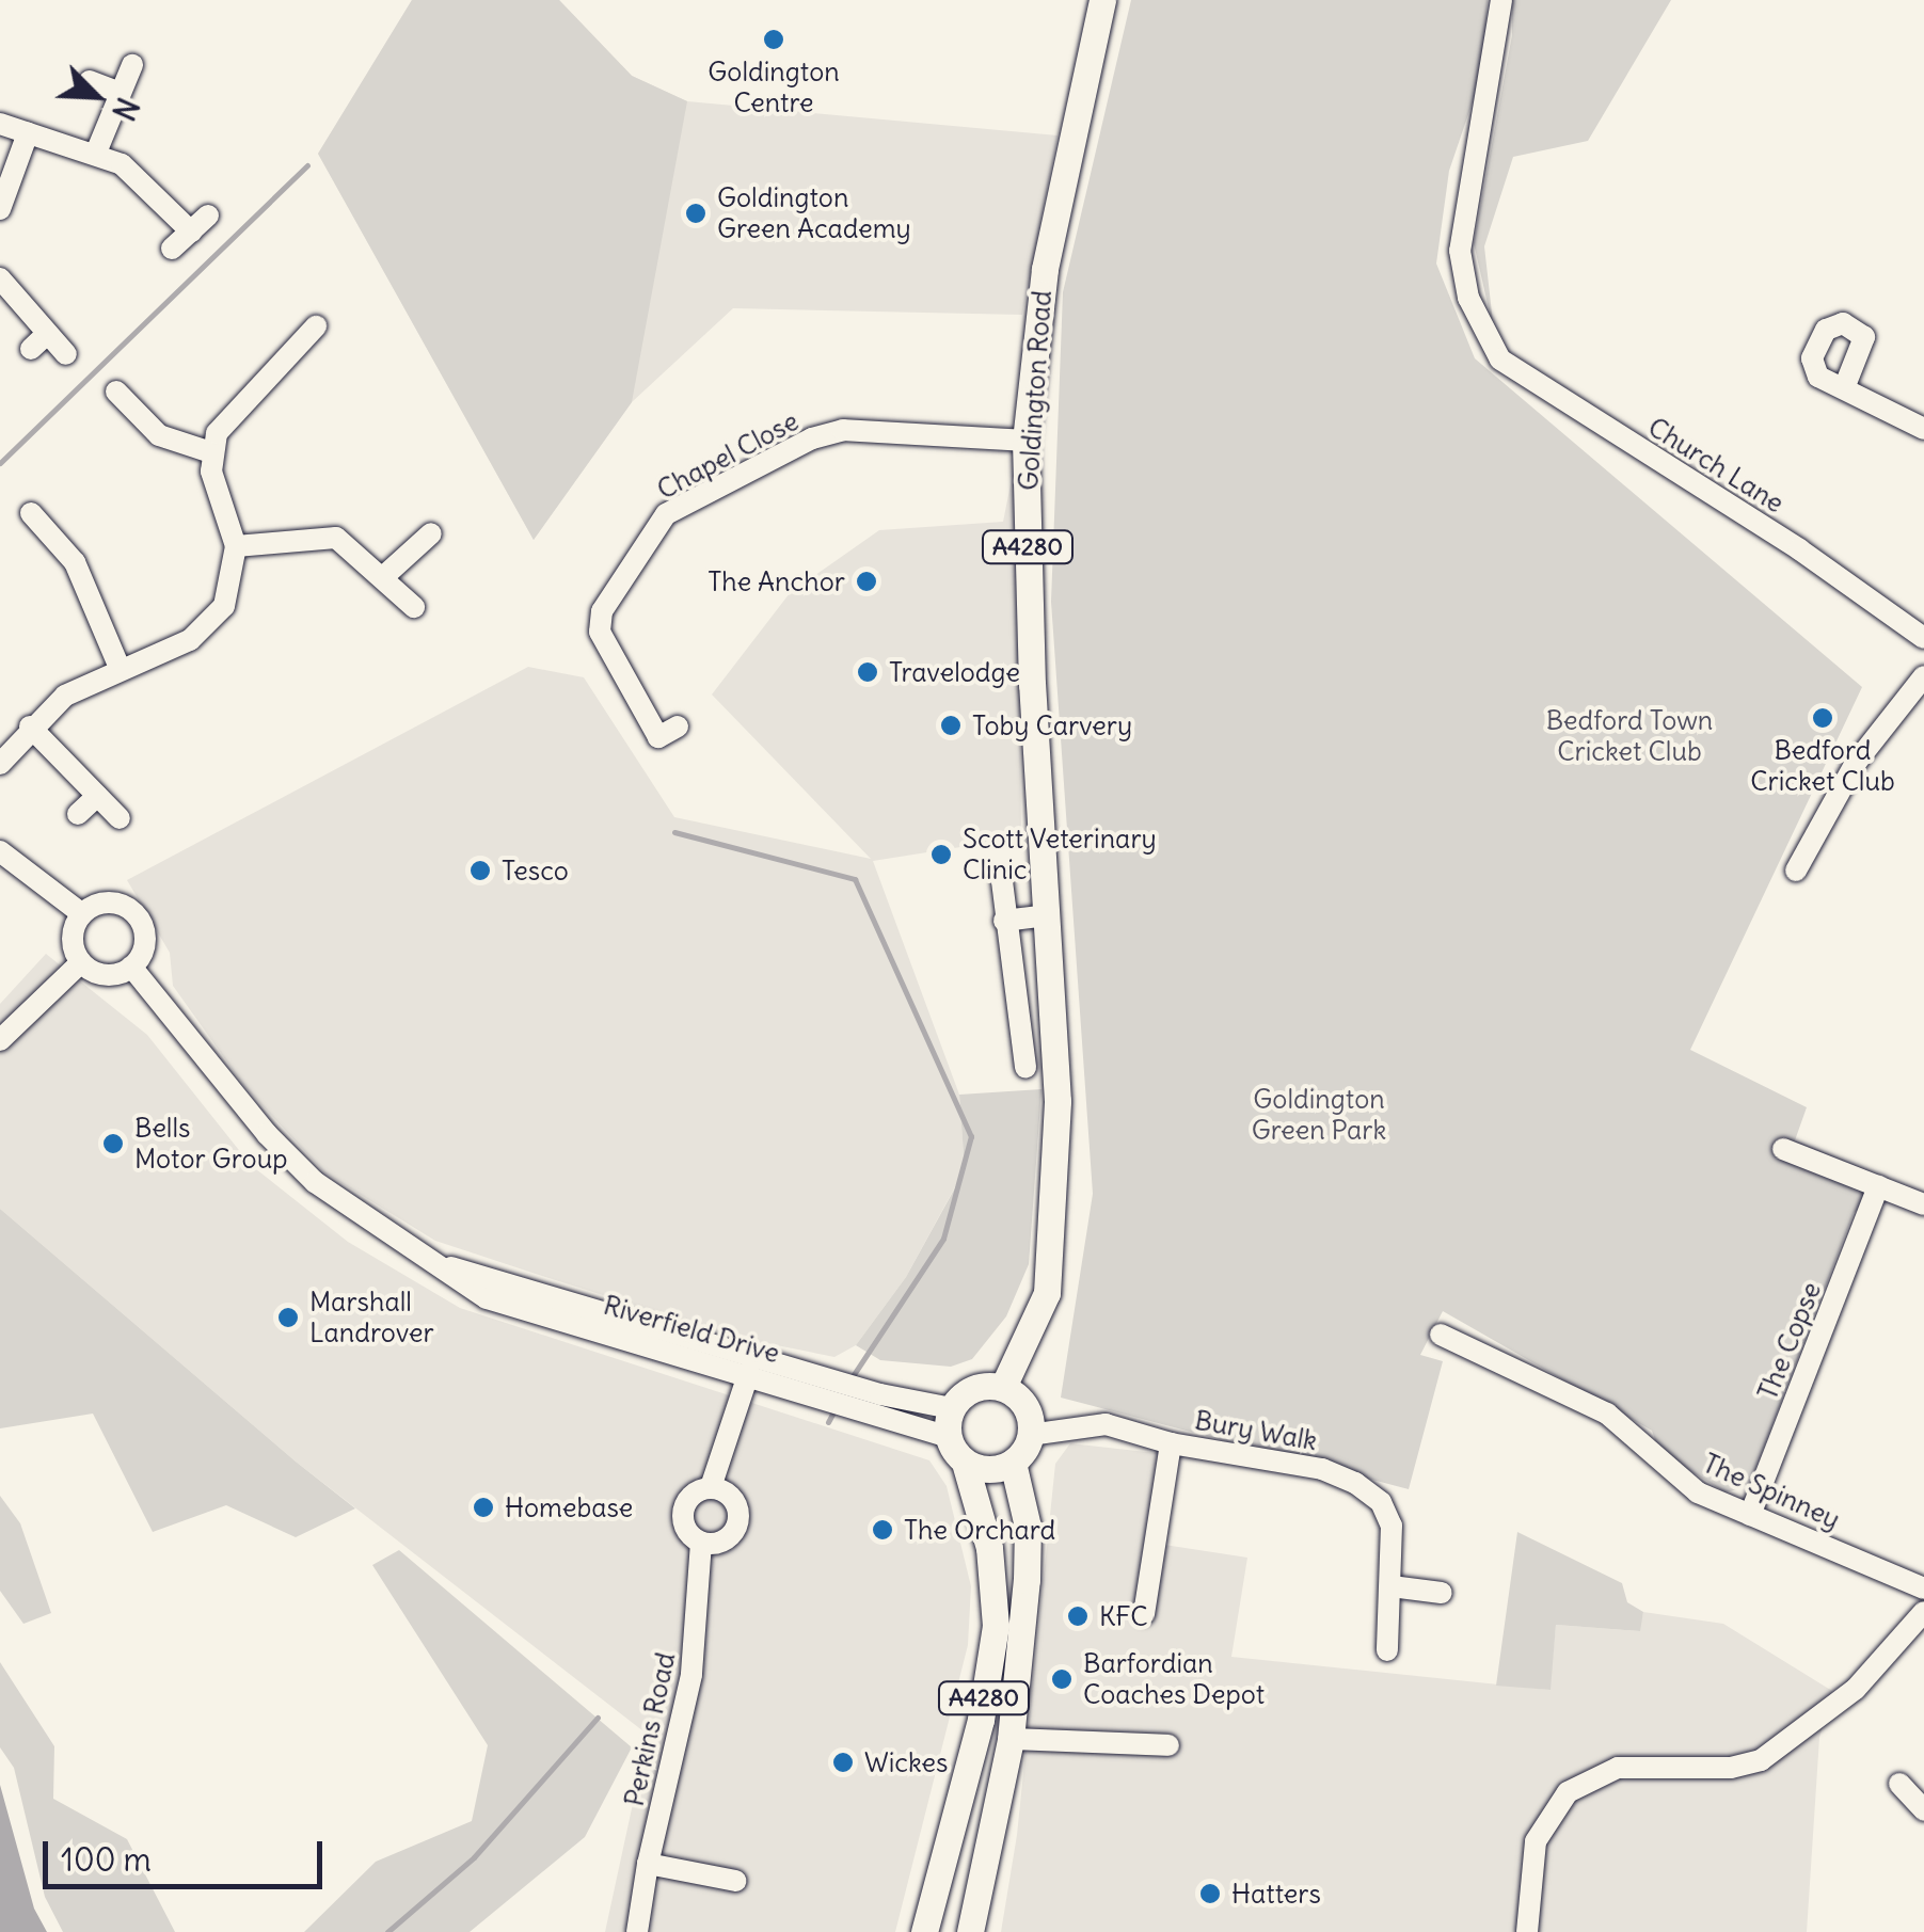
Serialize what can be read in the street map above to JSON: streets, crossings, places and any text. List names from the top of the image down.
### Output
{
  "streets": {
    "main road": ["Goldington Road", "A4280"],
    "street": [
      "Chapel Close",
      "Church Lane",
      "Riverfield Drive",
      "The Copse",
      "Bury Walk",
      "The Spinney",
      "Perkins Road"
    ]
  },
  "crossings": [
    ["Goldington Road", "Chapel Close"],
    ["Goldington Road", "A4280"],
    ["Goldington Road", "Riverfield Drive"],
    ["Goldington Road", "Bury Walk"],
    ["A4280", "Riverfield Drive"],
    ["A4280", "Bury Walk"],
    ["Riverfield Drive", "Bury Walk"],
    ["The Copse", "The Spinney"]
  ],
  "parks": ["Bedford Town Cricket Club", "Goldington Green Park"],
  "places": [
    "Goldington Centre",
    "Goldington Green Academy",
    "The Anchor",
    "Travelodge",
    "Bedford Cricket Club",
    "Toby Carvery",
    "Scott Veterinary Clinic",
    "Tesco",
    "Bells Motor Group",
    "Marshall Landrover",
    "Homebase",
    "The Orchard",
    "KFC",
    "Barfordian Coaches Depot",
    "Wickes",
    "Hatters"
  ],
  "scale_bar": "100 m",
  "north": "bottom right"
}
